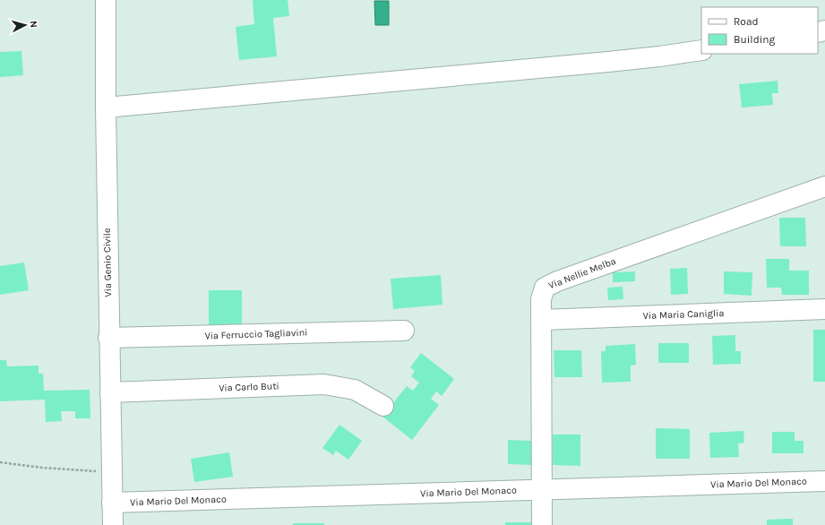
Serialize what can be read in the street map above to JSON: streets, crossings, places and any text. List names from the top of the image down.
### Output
{
  "streets": {
    "street": [
      "Via Genio Civile",
      "Via Nellie Melba",
      "Via Maria Caniglia",
      "Via Ferruccio Tagliavini",
      "Via Carlo Buti",
      "Via Mario Del Monaco"
    ]
  },
  "crossings": [
    ["Via Genio Civile", "Via Ferruccio Tagliavini"],
    ["Via Genio Civile", "Via Carlo Buti"],
    ["Via Genio Civile", "Via Mario Del Monaco"],
    ["Via Nellie Melba", "Via Maria Caniglia"],
    ["Via Nellie Melba", "Via Mario Del Monaco"]
  ],
  "legend": ["Road", "Building"],
  "north": "right"
}
